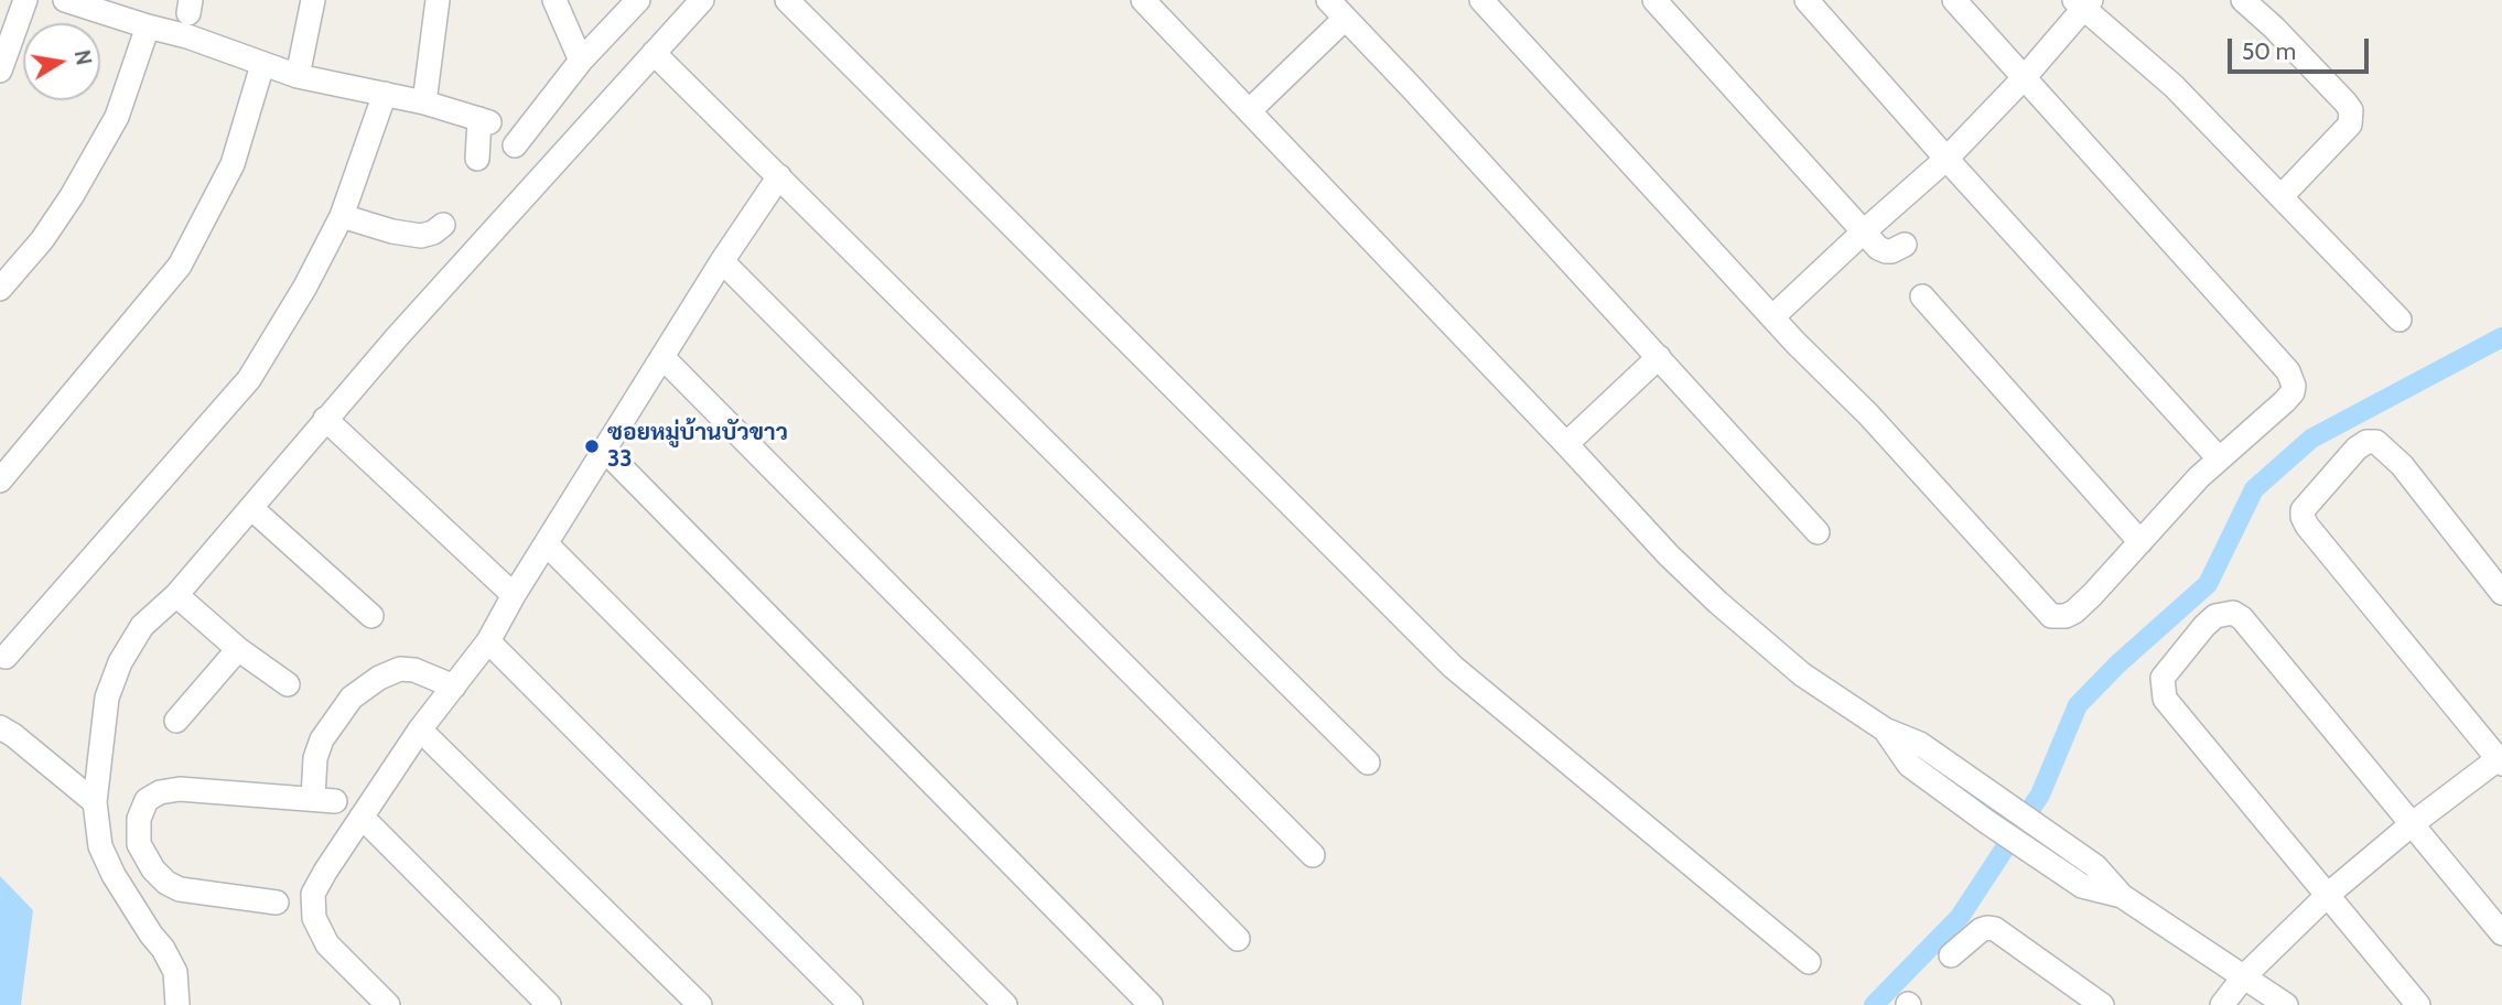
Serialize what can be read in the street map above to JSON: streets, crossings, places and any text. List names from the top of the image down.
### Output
{
  "places": ["ซอยหมู่บ้านบัวขาว 33"],
  "scale_bar": "50 m",
  "north": "right"
}
